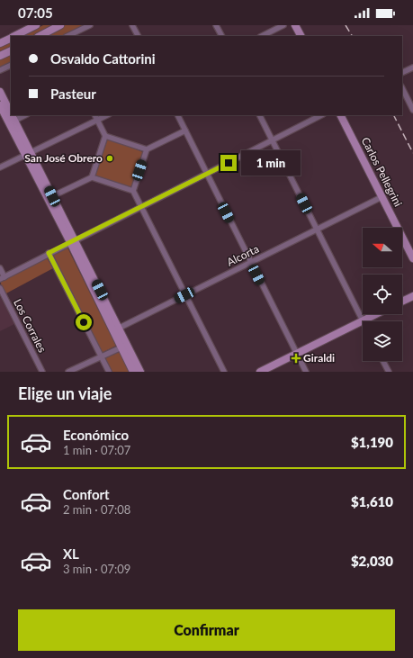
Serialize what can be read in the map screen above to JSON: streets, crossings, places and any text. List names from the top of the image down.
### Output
{
  "streets": {
    "main road": ["Carlos Pellegrini"],
    "street": ["Alcorta", "Los Corrales"]
  },
  "crossings": [
    ["Carlos Pellegrini", "Alcorta"]
  ],
  "places": {
    "other": ["San José Obrero"],
    "health": ["Giraldi"]
  },
  "north": "left",
  "page": {
    "status": "07:05",
    "banner": ["Osvaldo Cattorini", "Pasteur"],
    "bubble": "1 min",
    "heading": "Elige un viaje",
    "list": [
      {
        "name": "Económico",
        "note": "1 min · 07:07",
        "value": "$1,190"
      },
      {
        "name": "Confort",
        "note": "2 min · 07:08",
        "value": "$1,610"
      },
      {
        "name": "XL",
        "note": "3 min · 07:09",
        "value": "$2,030"
      }
    ],
    "buttons": "Confirmar"
  }
}
